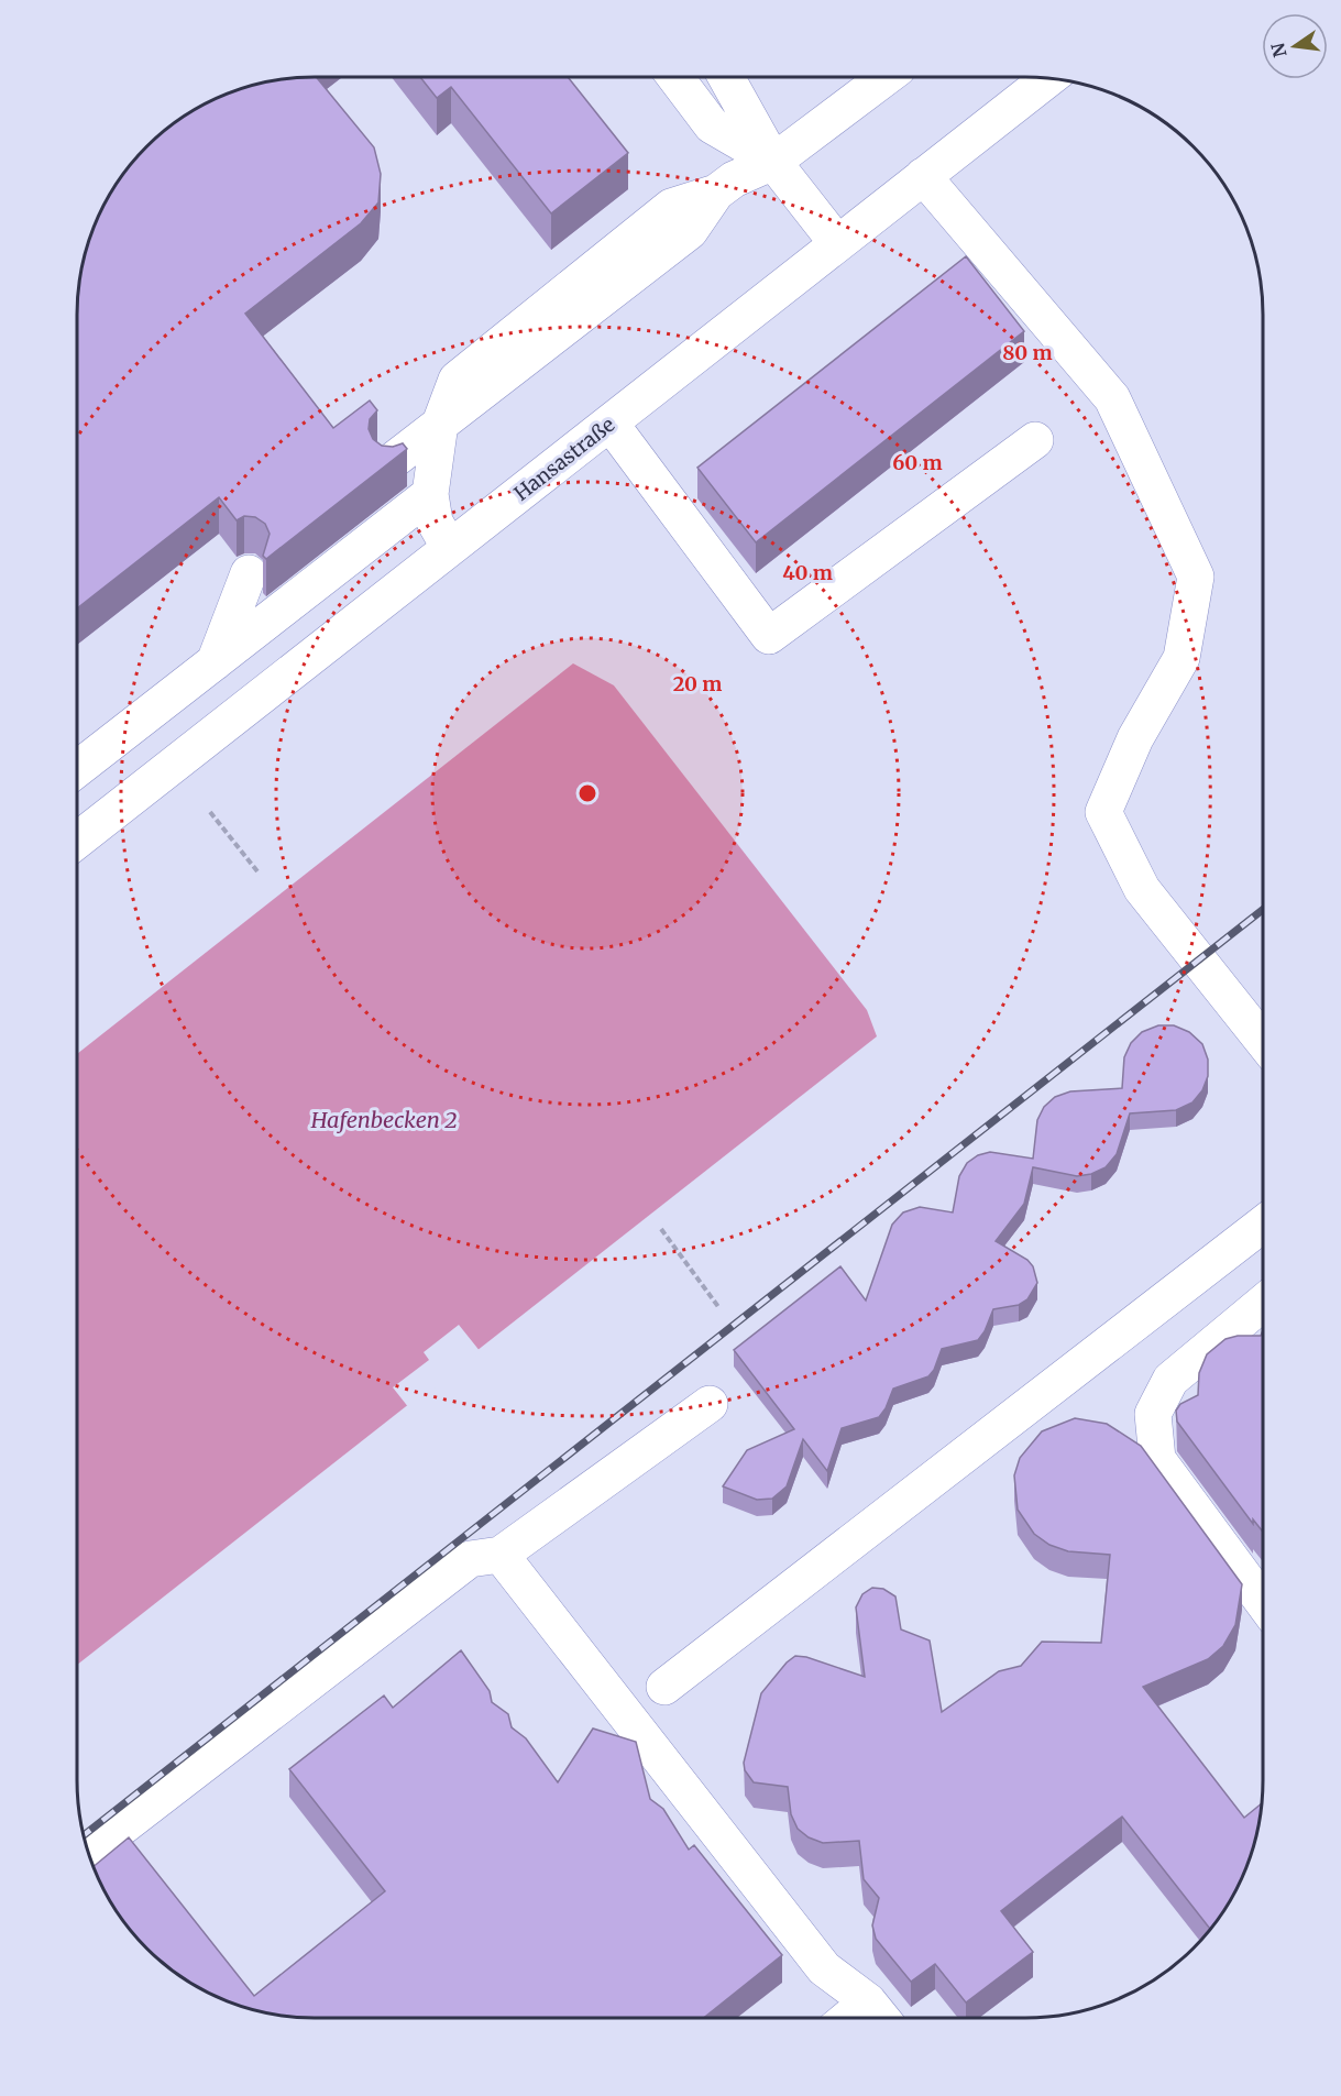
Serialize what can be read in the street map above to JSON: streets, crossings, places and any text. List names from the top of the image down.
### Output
{
  "streets": {
    "street": ["Hansastraße"]
  },
  "water": ["Hafenbecken 2"],
  "north": "left",
  "rings": [
    "80 m",
    "60 m",
    "40 m",
    "20 m"
  ]
}
